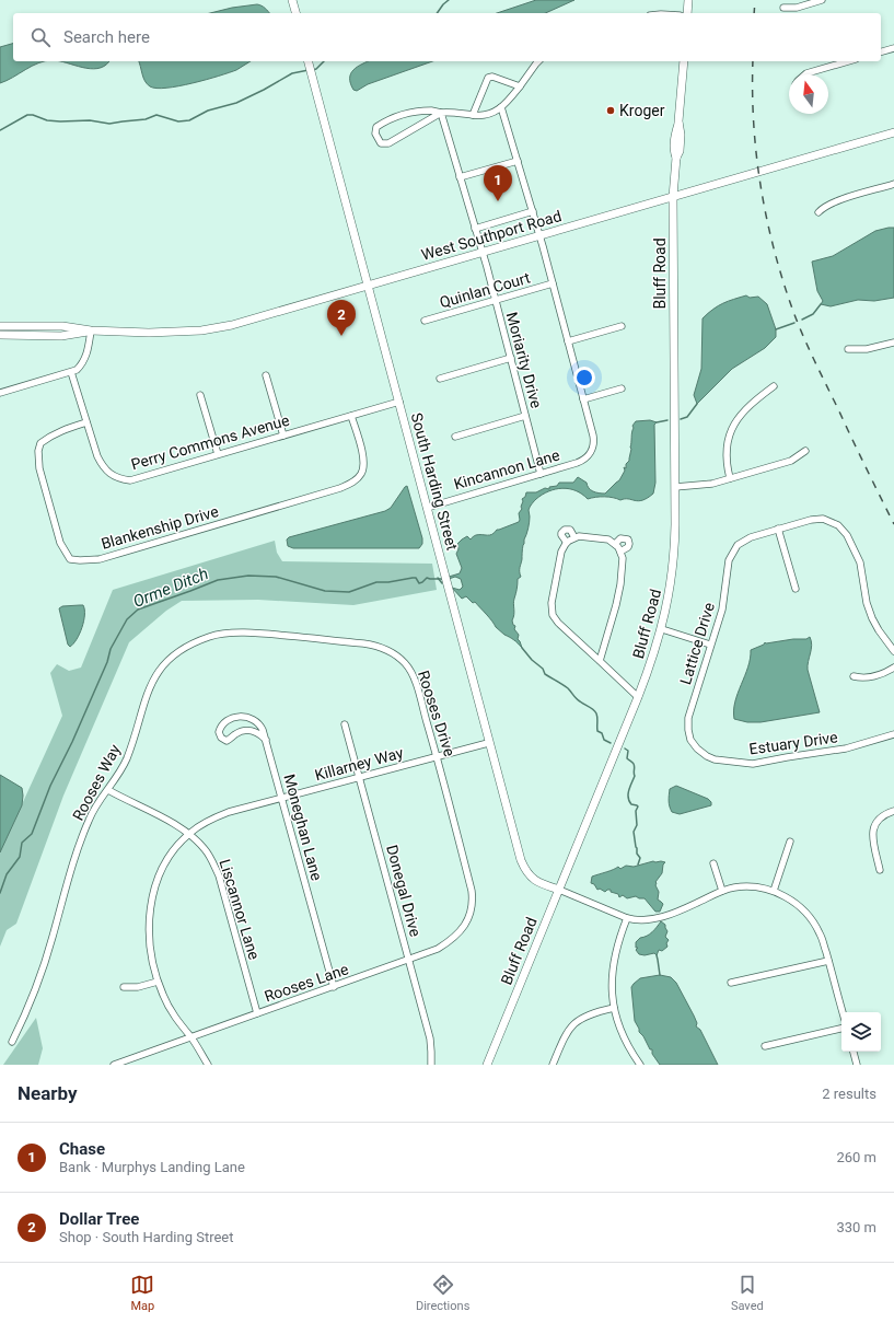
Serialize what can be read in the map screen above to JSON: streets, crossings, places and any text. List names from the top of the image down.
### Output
{
  "streets": {
    "main road": ["West Southport Road", "Bluff Road", "South Harding Street"],
    "street": [
      "Quinlan Court",
      "Moriarity Drive",
      "Perry Commons Avenue",
      "Kincannon Lane",
      "Blankenship Drive",
      "Lattice Drive",
      "Rooses Drive",
      "Estuary Drive",
      "Killarney Way",
      "Rooses Way",
      "Moneghan Lane",
      "Donegal Drive",
      "Liscannor Lane",
      "Rooses Lane"
    ]
  },
  "crossings": [
    ["West Southport Road", "Bluff Road"],
    ["West Southport Road", "Moriarity Drive"],
    ["West Southport Road", "South Harding Street"],
    ["Bluff Road", "South Harding Street"],
    ["Quinlan Court", "Moriarity Drive"],
    ["Moriarity Drive", "Kincannon Lane"],
    ["Perry Commons Avenue", "South Harding Street"],
    ["Perry Commons Avenue", "Blankenship Drive"],
    ["Kincannon Lane", "South Harding Street"],
    ["South Harding Street", "Killarney Way"],
    ["Lattice Drive", "Estuary Drive"],
    ["Rooses Drive", "Killarney Way"],
    ["Rooses Drive", "Rooses Way"],
    ["Rooses Drive", "Rooses Lane"],
    ["Killarney Way", "Moneghan Lane"],
    ["Killarney Way", "Donegal Drive"],
    ["Killarney Way", "Liscannor Lane"],
    ["Killarney Way", "Rooses Lane"],
    ["Rooses Way", "Liscannor Lane"],
    ["Moneghan Lane", "Rooses Lane"],
    ["Donegal Drive", "Rooses Lane"],
    ["Liscannor Lane", "Rooses Lane"]
  ],
  "water": ["Orme Ditch"],
  "places": ["Kroger"],
  "north": "top",
  "page": {
    "search": "Search here",
    "pins": ["1", "2"],
    "heading": ["Nearby", "2 results"],
    "list": [
      {
        "mark": "1",
        "name": "Chase",
        "note": "Bank · Murphys Landing Lane",
        "value": "260 m"
      },
      {
        "mark": "2",
        "name": "Dollar Tree",
        "note": "Shop · South Harding Street",
        "value": "330 m"
      }
    ],
    "nav": ["Map", "Directions", "Saved"]
  }
}
